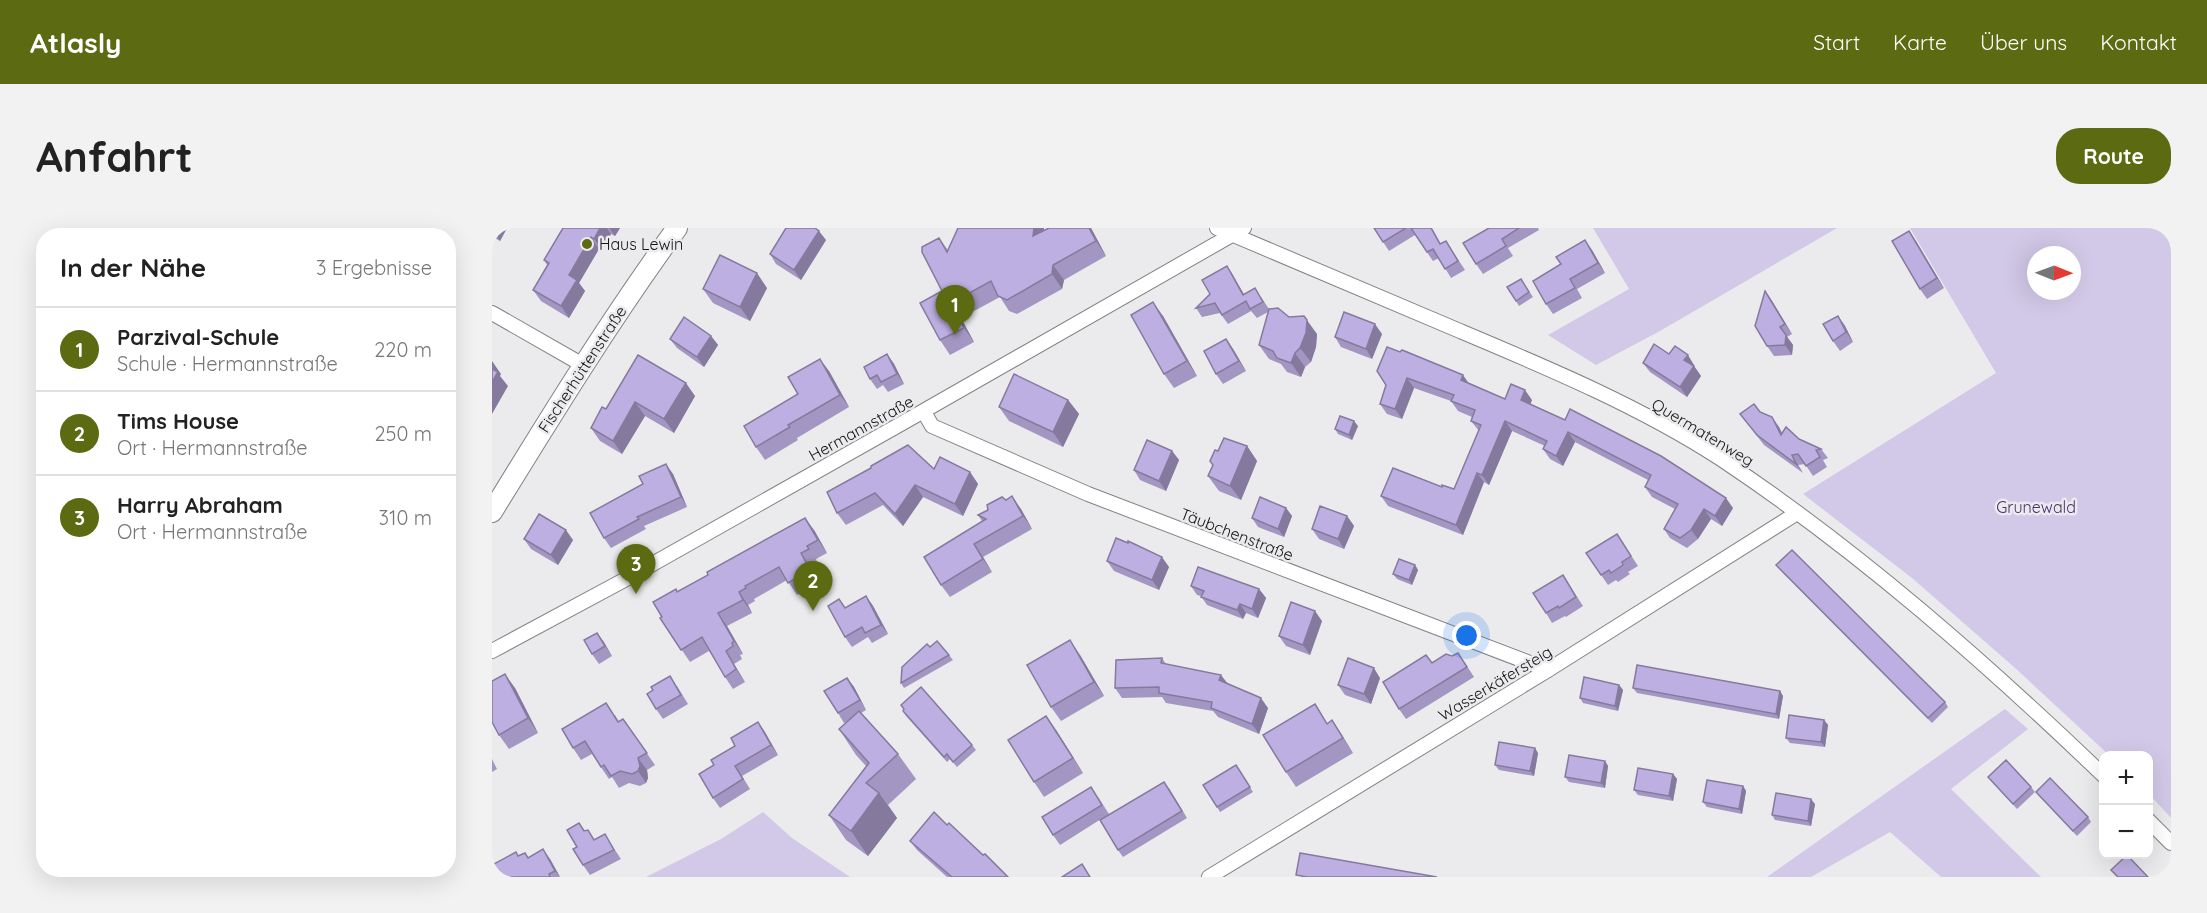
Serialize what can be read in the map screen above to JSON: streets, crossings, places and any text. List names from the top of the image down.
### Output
{
  "streets": {
    "street": [
      "Fischerhüttenstraße",
      "Hermannstraße",
      "Quermatenweg",
      "Täubchenstraße",
      "Wasserkäfersteig"
    ]
  },
  "crossings": [
    ["Hermannstraße", "Quermatenweg"],
    ["Hermannstraße", "Täubchenstraße"],
    ["Quermatenweg", "Wasserkäfersteig"],
    ["Täubchenstraße", "Wasserkäfersteig"]
  ],
  "parks": ["Grunewald"],
  "places": ["Haus Lewin"],
  "north": "right",
  "page": {
    "header": "Atlasly",
    "nav": [
      "Start",
      "Karte",
      "Über uns",
      "Kontakt"
    ],
    "buttons": "Route",
    "title": "Anfahrt",
    "heading": ["In der Nähe", "3 Ergebnisse"],
    "pins": ["1", "3", "2"],
    "list": [
      {
        "mark": "1",
        "name": "Parzival-Schule",
        "note": "Schule · Hermannstraße",
        "value": "220 m"
      },
      {
        "mark": "2",
        "name": "Tims House",
        "note": "Ort · Hermannstraße",
        "value": "250 m"
      },
      {
        "mark": "3",
        "name": "Harry Abraham",
        "note": "Ort · Hermannstraße",
        "value": "310 m"
      }
    ],
    "map_buttons": ["+", "−"]
  }
}
